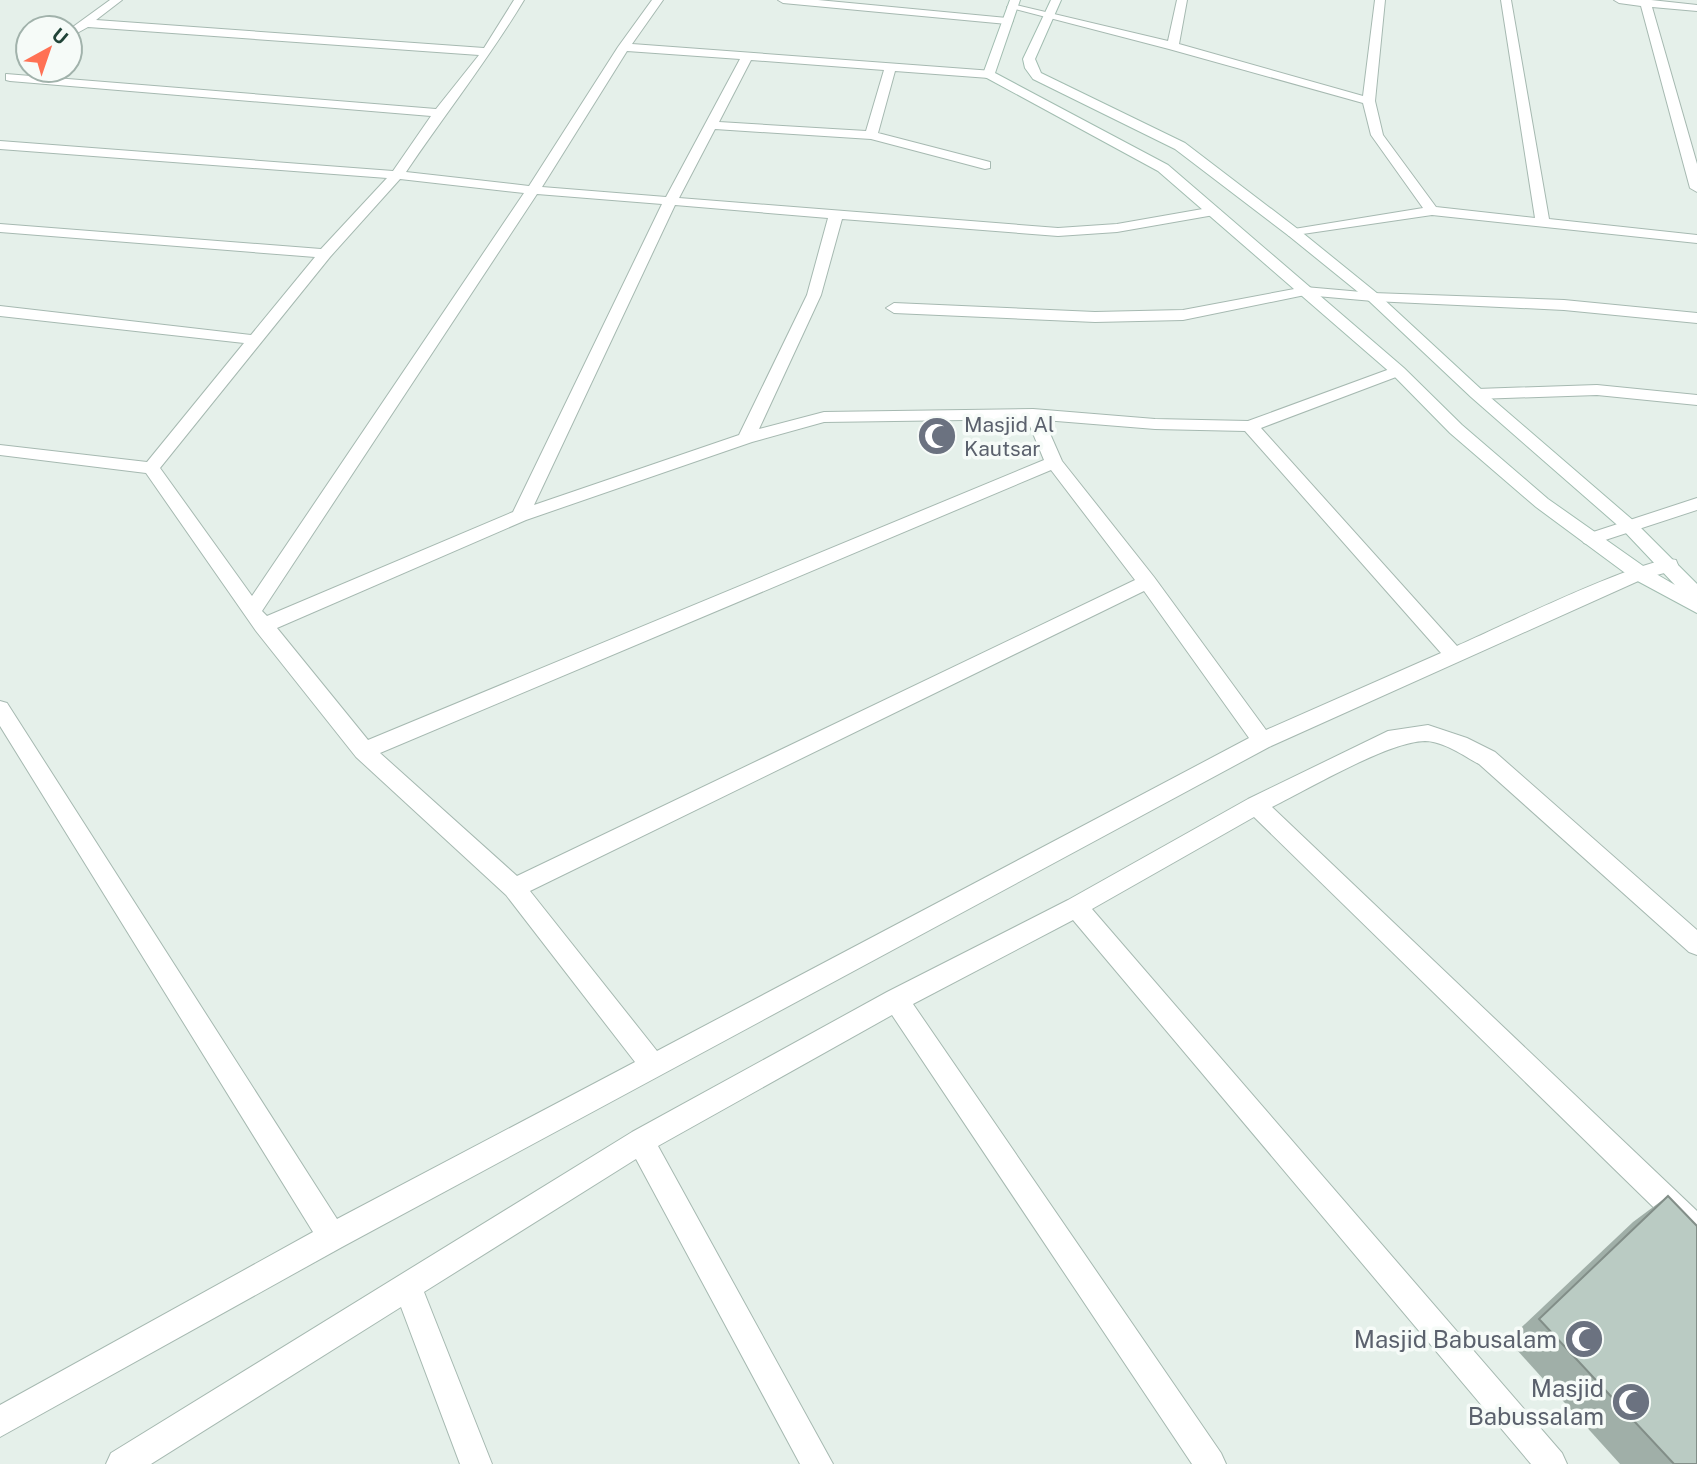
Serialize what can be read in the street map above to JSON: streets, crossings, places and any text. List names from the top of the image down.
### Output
{
  "places": {
    "mosque": ["Masjid Al Kautsar", "Masjid Babusalam", "Masjid Babussalam"]
  },
  "north": "top right"
}
